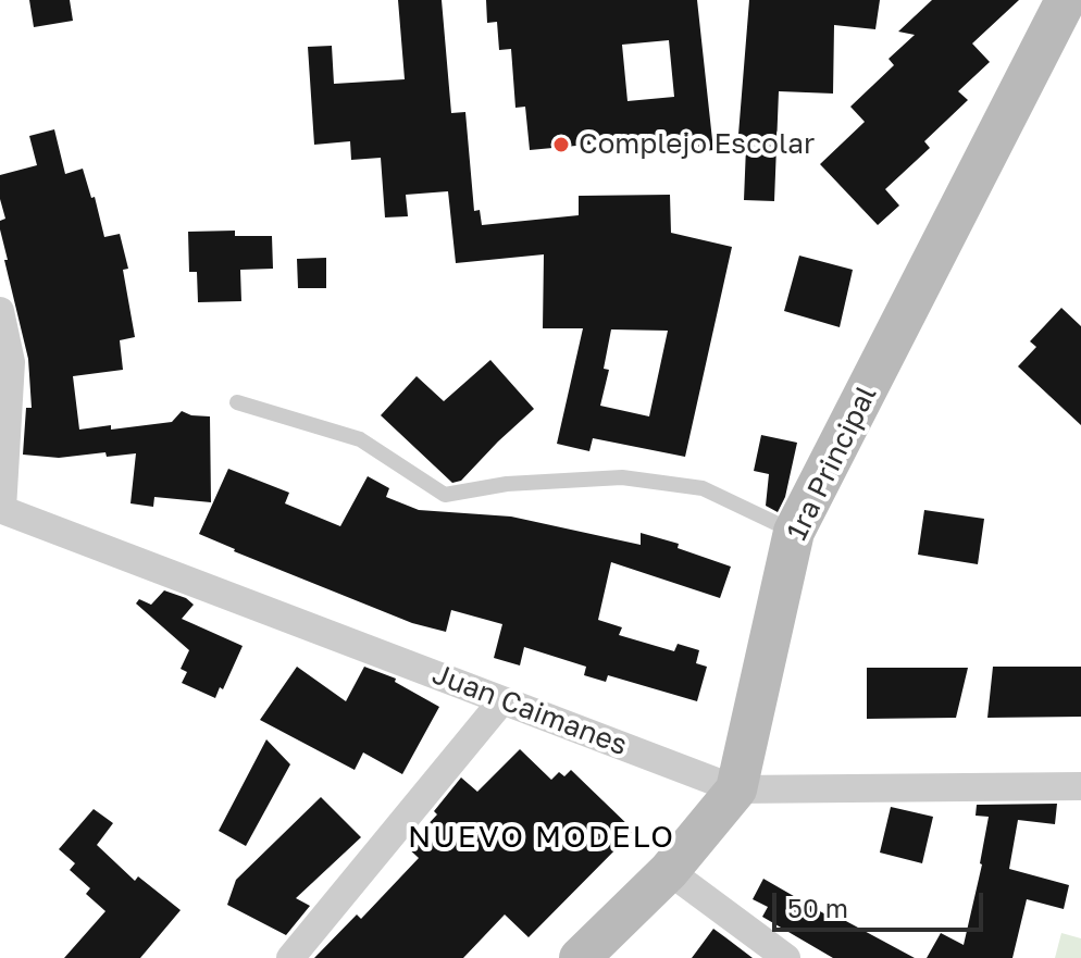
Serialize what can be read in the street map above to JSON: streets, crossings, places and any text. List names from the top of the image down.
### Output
{
  "streets": {
    "street": ["1ra Principal", "Juan Caimanes"]
  },
  "crossings": [
    ["1ra Principal", "Juan Caimanes"]
  ],
  "districts": ["NUEVO MODELO"],
  "places": ["Complejo Escolar"],
  "scale_bar": "50 m"
}
